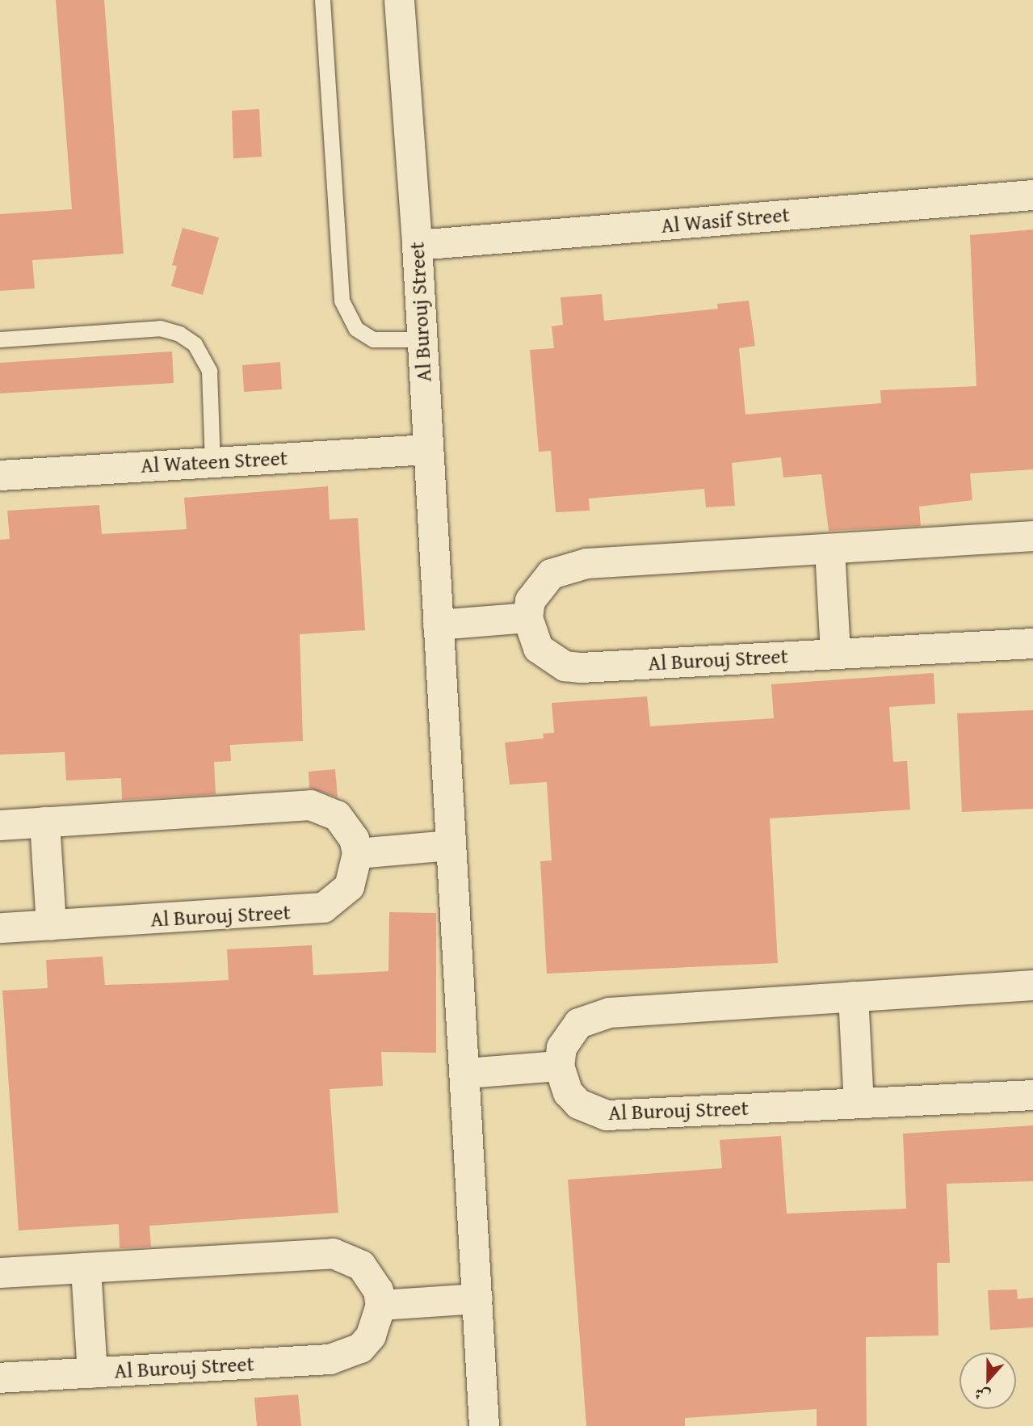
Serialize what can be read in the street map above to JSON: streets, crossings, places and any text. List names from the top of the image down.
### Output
{
  "streets": {
    "street": ["Al Wasif Street", "Al Burouj Street", "Al Wateen Street"]
  },
  "crossings": [
    ["Al Wasif Street", "Al Burouj Street"],
    ["Al Burouj Street", "Al Wateen Street"]
  ],
  "north": "bottom"
}
